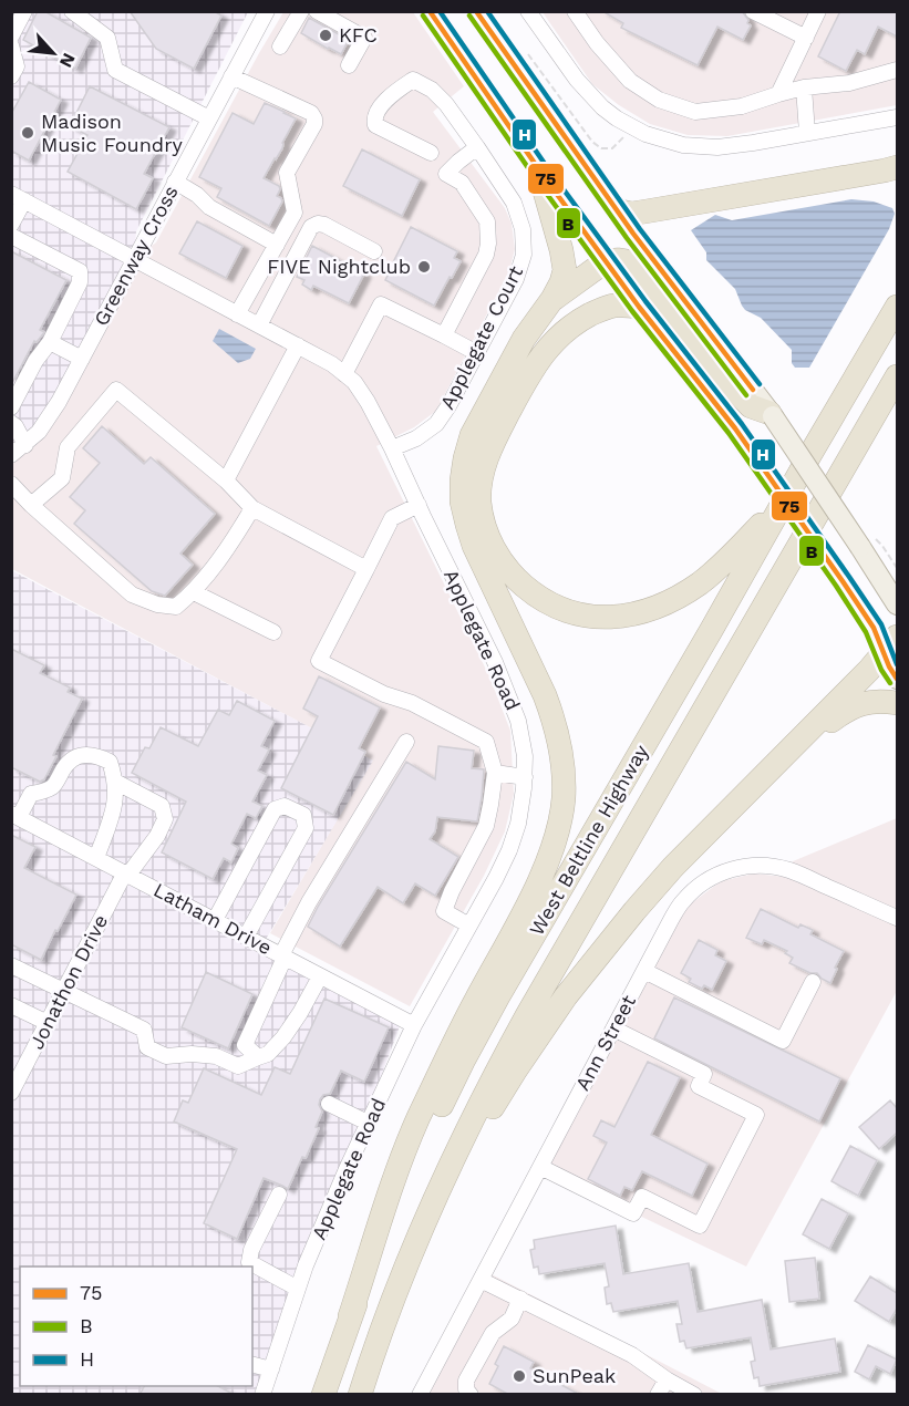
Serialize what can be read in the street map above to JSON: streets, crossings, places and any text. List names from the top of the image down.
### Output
{
  "streets": {
    "highway": ["West Beltline Highway"],
    "street": [
      "Greenway Cross",
      "Applegate Court",
      "Applegate Road",
      "Latham Drive",
      "Jonathon Drive",
      "Ann Street"
    ]
  },
  "crossings": [
    ["Greenway Cross", "Applegate Road"],
    ["Applegate Court", "Applegate Road"],
    ["Applegate Road", "Latham Drive"],
    ["Latham Drive", "Jonathon Drive"]
  ],
  "places": [
    "KFC",
    "Madison Music Foundry",
    "FIVE Nightclub",
    "SunPeak"
  ],
  "lines": ["transit line 75", "transit line H", "transit line B"],
  "legend": ["75", "B", "H"],
  "north": "bottom right"
}
